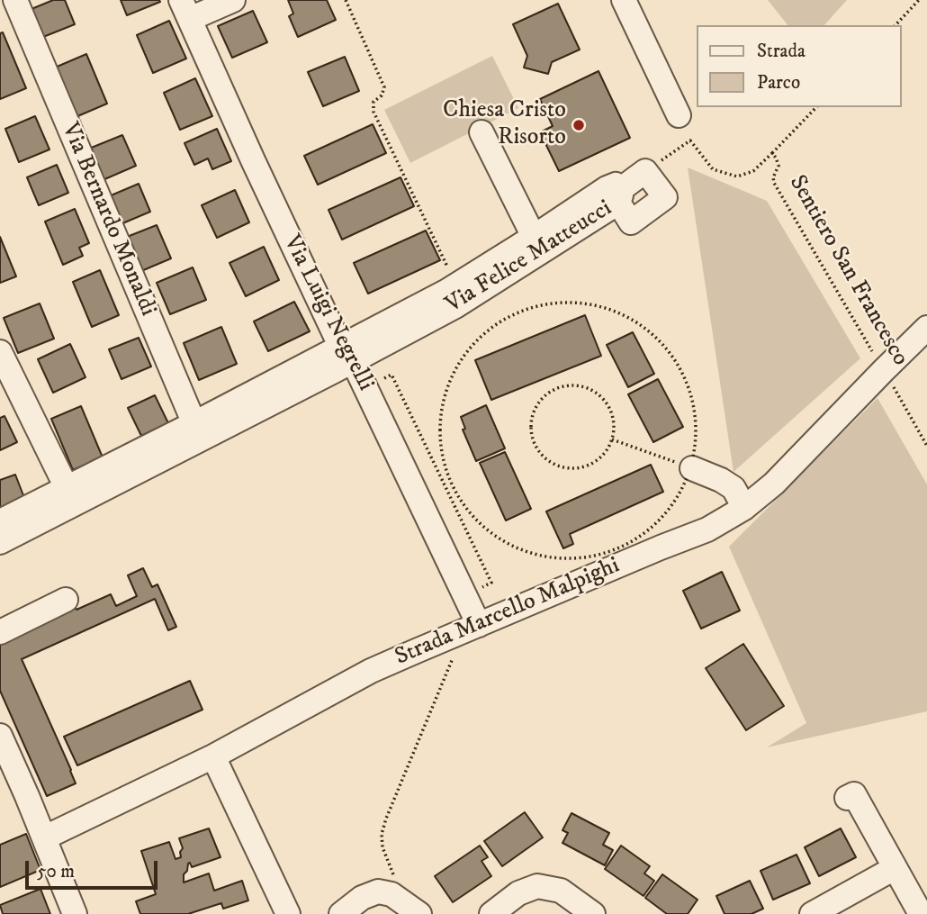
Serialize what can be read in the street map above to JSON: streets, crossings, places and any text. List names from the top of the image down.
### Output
{
  "streets": {
    "street": [
      "Via Bernardo Monaldi",
      "Via Felice Matteucci",
      "Via Luigi Negrelli",
      "Strada Marcello Malpighi"
    ],
    "path": ["Sentiero San Francesco"]
  },
  "crossings": [
    ["Via Bernardo Monaldi", "Via Felice Matteucci"],
    ["Via Felice Matteucci", "Via Luigi Negrelli"],
    ["Sentiero San Francesco", "Strada Marcello Malpighi"],
    ["Via Luigi Negrelli", "Strada Marcello Malpighi"]
  ],
  "places": ["Chiesa Cristo Risorto"],
  "legend": ["Strada", "Parco"],
  "scale_bar": "50 m"
}
